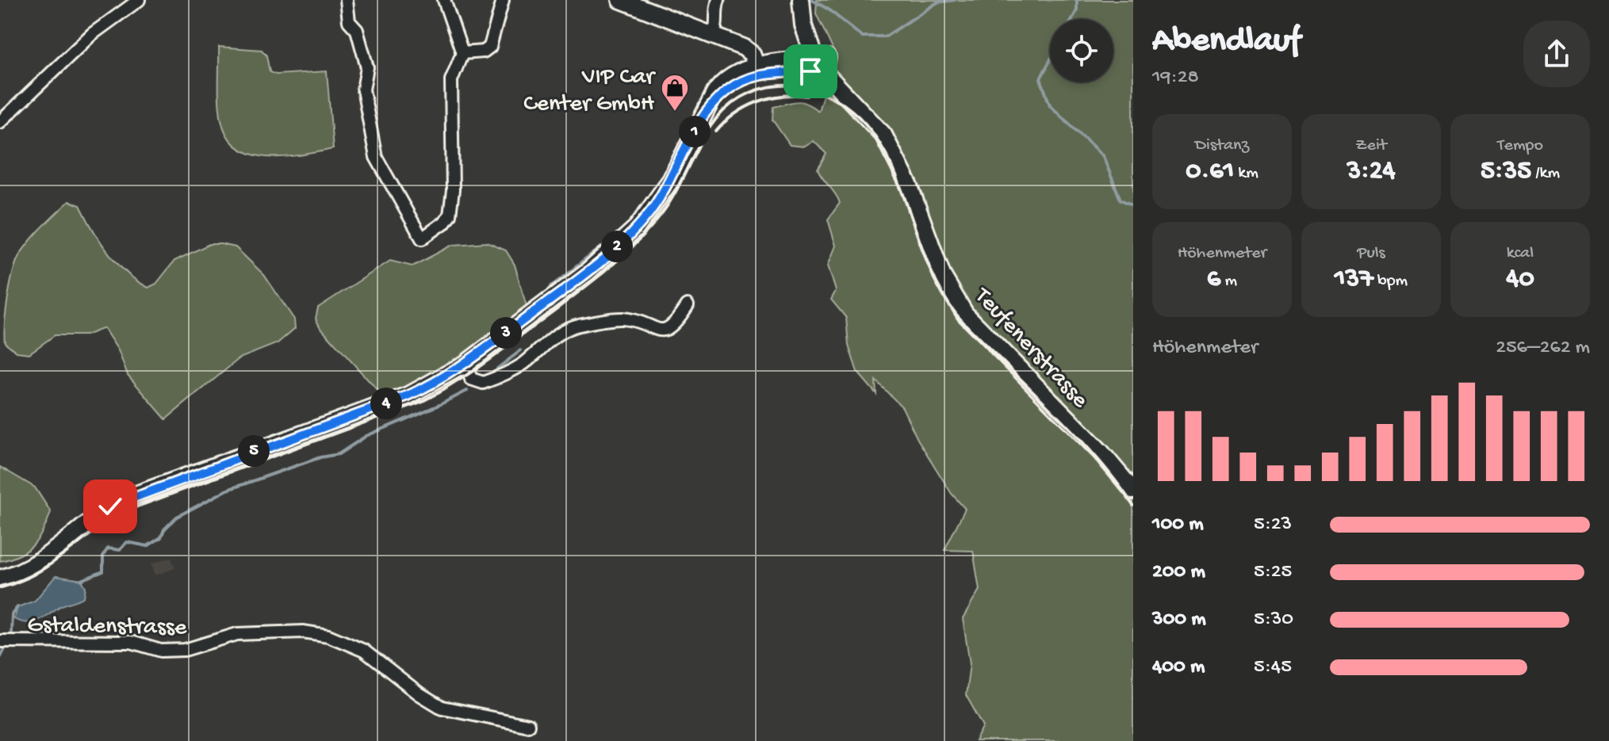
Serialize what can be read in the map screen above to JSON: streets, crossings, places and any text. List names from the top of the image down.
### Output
{
  "streets": {
    "street": ["Teufenerstrasse", "Gstaldenstrasse"]
  },
  "places": {
    "shop": ["VIP Car Center GmbH"]
  },
  "page": {
    "heading": ["Abendlauf", "19:28"],
    "stats": [
      ["Distanz", "0.61 km"],
      ["Zeit", "3:24"],
      ["Tempo", "5:35 /km"],
      ["Höhenmeter", "6 m"],
      ["Puls", "137 bpm"],
      ["kcal", "40"]
    ],
    "pins": [
      "1",
      "2",
      "3",
      "4",
      "5"
    ],
    "chart": ["Höhenmeter", "256–262 m"],
    "list": [
      {
        "name": "100 m",
        "note": "5:23"
      },
      {
        "name": "200 m",
        "note": "5:25"
      },
      {
        "name": "300 m",
        "note": "5:30"
      },
      {
        "name": "400 m",
        "note": "5:45"
      }
    ]
  }
}
